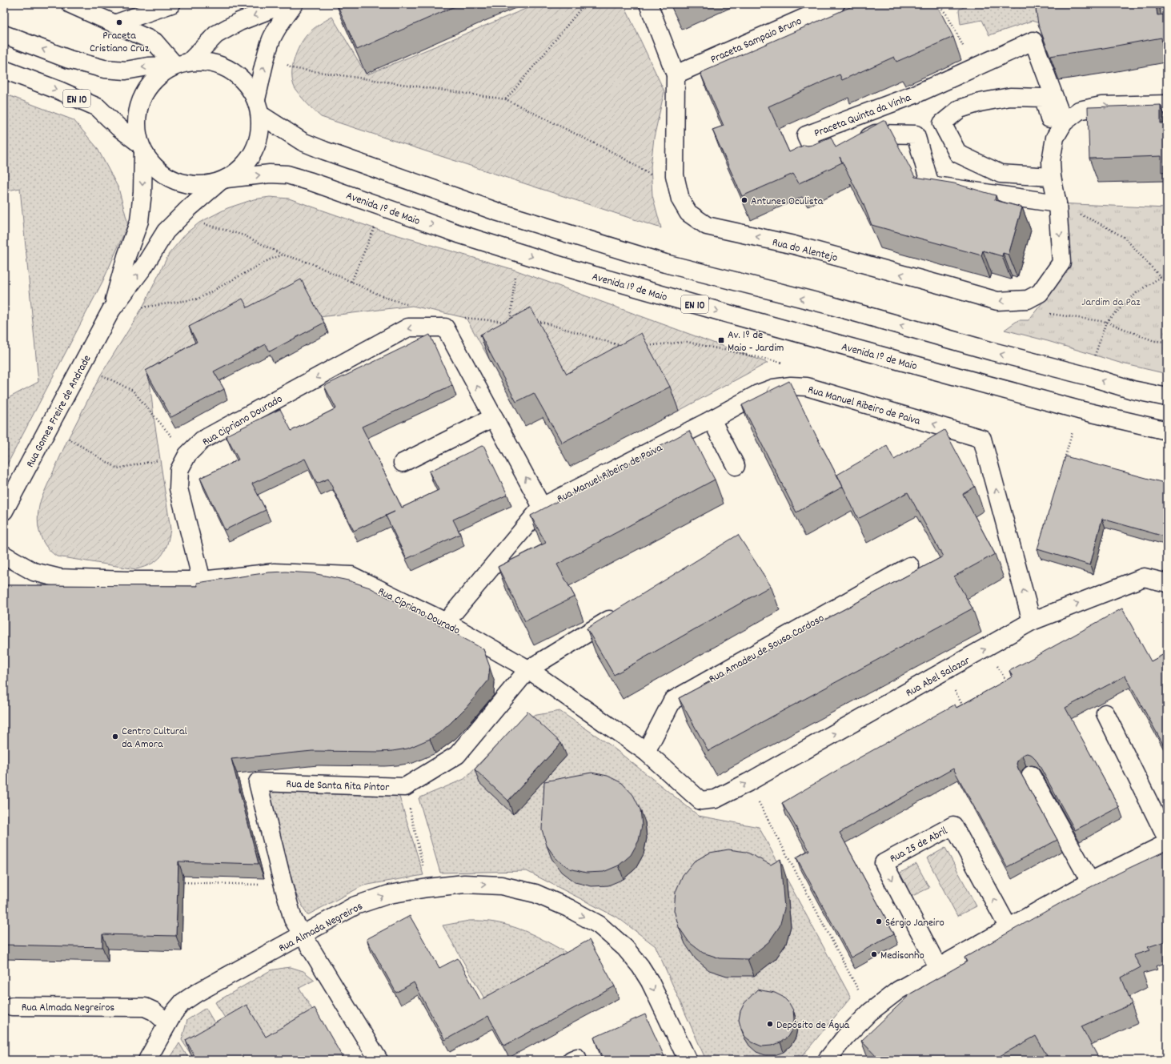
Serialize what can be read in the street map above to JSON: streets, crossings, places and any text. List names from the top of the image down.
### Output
{
  "streets": {
    "street": [
      "Praceta Sampaio Bruno",
      "EN 10",
      "Praceta Quinta da Vinha",
      "Avenida 1º de Maio",
      "Rua do Alentejo",
      "Rua Manuel Ribeiro de Paiva",
      "Rua Gomes Freire de Andrade",
      "Rua Cipriano Dourado",
      "Rua Amadeu de Sousa Cardoso",
      "Rua Abel Salazar",
      "Rua de Santa Rita Pintor",
      "Rua 25 de Abril",
      "Rua Almada Negreiros"
    ]
  },
  "crossings": [
    ["Praceta Sampaio Bruno", "Rua do Alentejo"],
    ["EN 10", "Avenida 1º de Maio"],
    ["Praceta Quinta da Vinha", "Rua do Alentejo"],
    ["Rua Manuel Ribeiro de Paiva", "Rua Cipriano Dourado"],
    ["Rua Manuel Ribeiro de Paiva", "Rua Abel Salazar"],
    ["Rua Cipriano Dourado", "Rua Amadeu de Sousa Cardoso"],
    ["Rua Cipriano Dourado", "Rua Abel Salazar"],
    ["Rua Cipriano Dourado", "Rua de Santa Rita Pintor"],
    ["Rua de Santa Rita Pintor", "Rua Almada Negreiros"]
  ],
  "one_way": ["Rua Abel Salazar", "Rua Almada Negreiros"],
  "parks": ["Jardim da Paz"],
  "places": {
    "other": [
      "Praceta Cristiano Cruz",
      "Antunes Oculista",
      "Centro Cultural da Amora",
      "Sérgio Janeiro",
      "Medisonho",
      "Depósito de Água"
    ],
    "transit": ["Av. 1º de Maio - Jardim"]
  }
}
